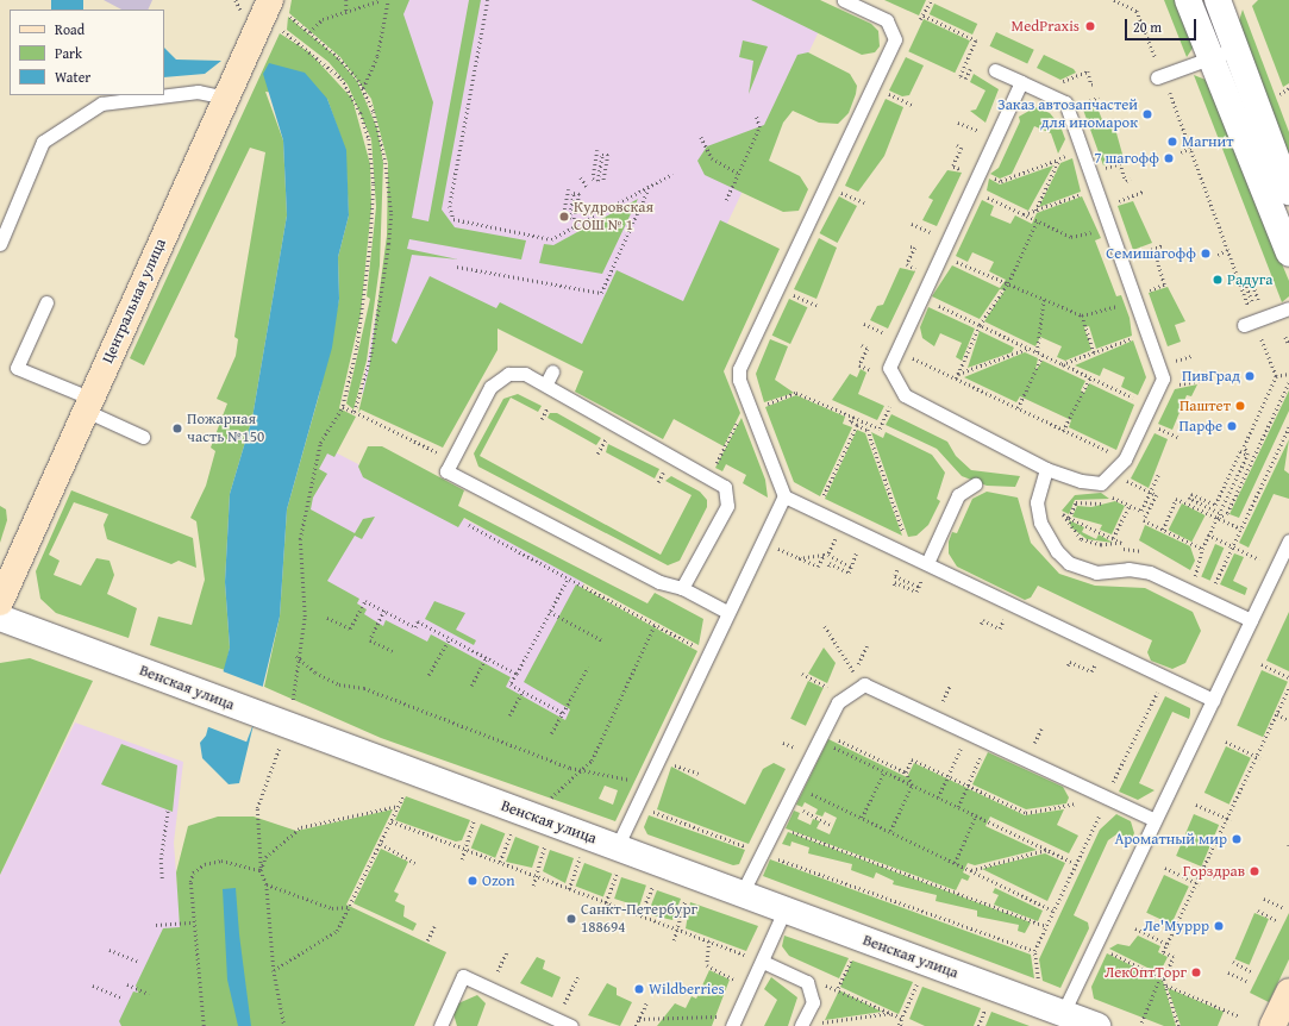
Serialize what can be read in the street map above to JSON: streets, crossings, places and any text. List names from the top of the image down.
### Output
{
  "streets": {
    "street": ["Центральная улица", "Венская улица"]
  },
  "places": [
    "MedPraxis",
    "Заказ автозапчастей для иномарок",
    "Магнит",
    "7 шагофф",
    "Кудровская СОШ № 1",
    "Семишагофф",
    "Радуга",
    "ПивГрад",
    "Паштет",
    "Парфе",
    "Пожарная часть №150",
    "Ароматный мир",
    "Горздрав",
    "Ozon",
    "Санкт-Петербург 188694",
    "Ле'Муррр",
    "ЛекОптТорг",
    "Wildberries"
  ],
  "legend": ["Road", "Park", "Water"],
  "scale_bar": "20 m"
}
